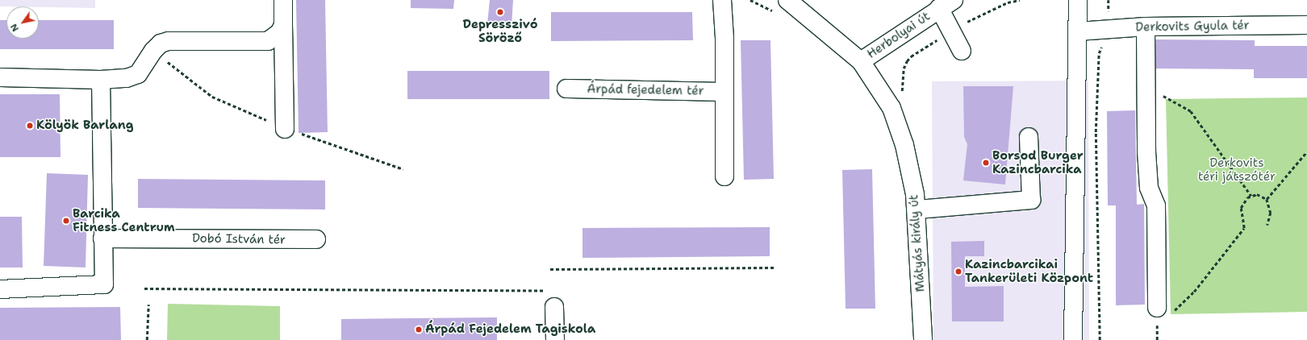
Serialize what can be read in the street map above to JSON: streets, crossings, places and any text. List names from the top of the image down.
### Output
{
  "streets": {
    "street": [
      "Derkovits Gyula tér",
      "Herbolyai út",
      "Árpád fejedelem tér",
      "Dobó István tér",
      "Mátyás király út"
    ]
  },
  "crossings": [
    ["Herbolyai út", "Mátyás király út"]
  ],
  "parks": ["Derkovits téri játszótér"],
  "places": [
    "Depresszivó Söröző",
    "Kölyök Barlang",
    "Borsod Burger Kazincbarcika",
    "Barcika Fitness Centrum",
    "Kazincbarcikai Tankerületi Központ",
    "Árpád Fejedelem Tagiskola"
  ],
  "north": "bottom left"
}
